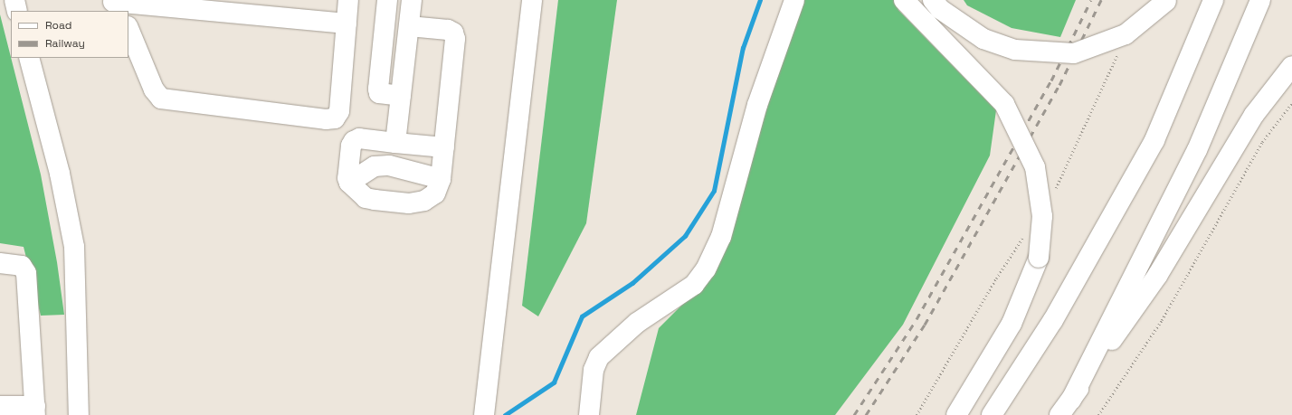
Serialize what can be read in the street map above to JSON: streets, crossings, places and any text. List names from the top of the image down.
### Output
{
  "legend": ["Road", "Railway"]
}
